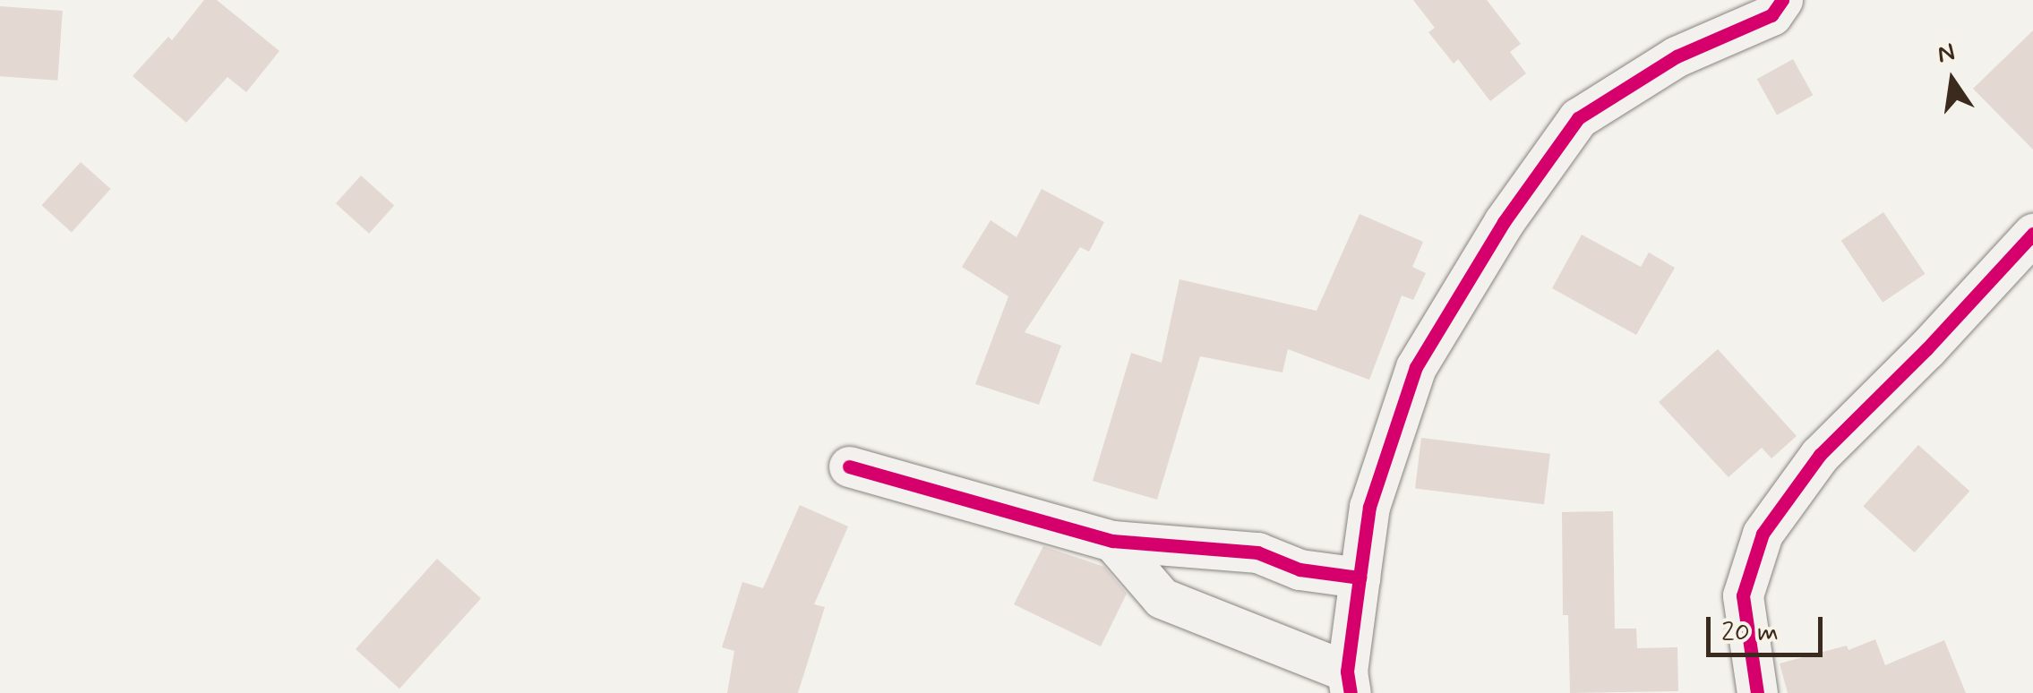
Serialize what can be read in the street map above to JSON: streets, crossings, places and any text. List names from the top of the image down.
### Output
{
  "scale_bar": "20 m",
  "north": "top"
}
